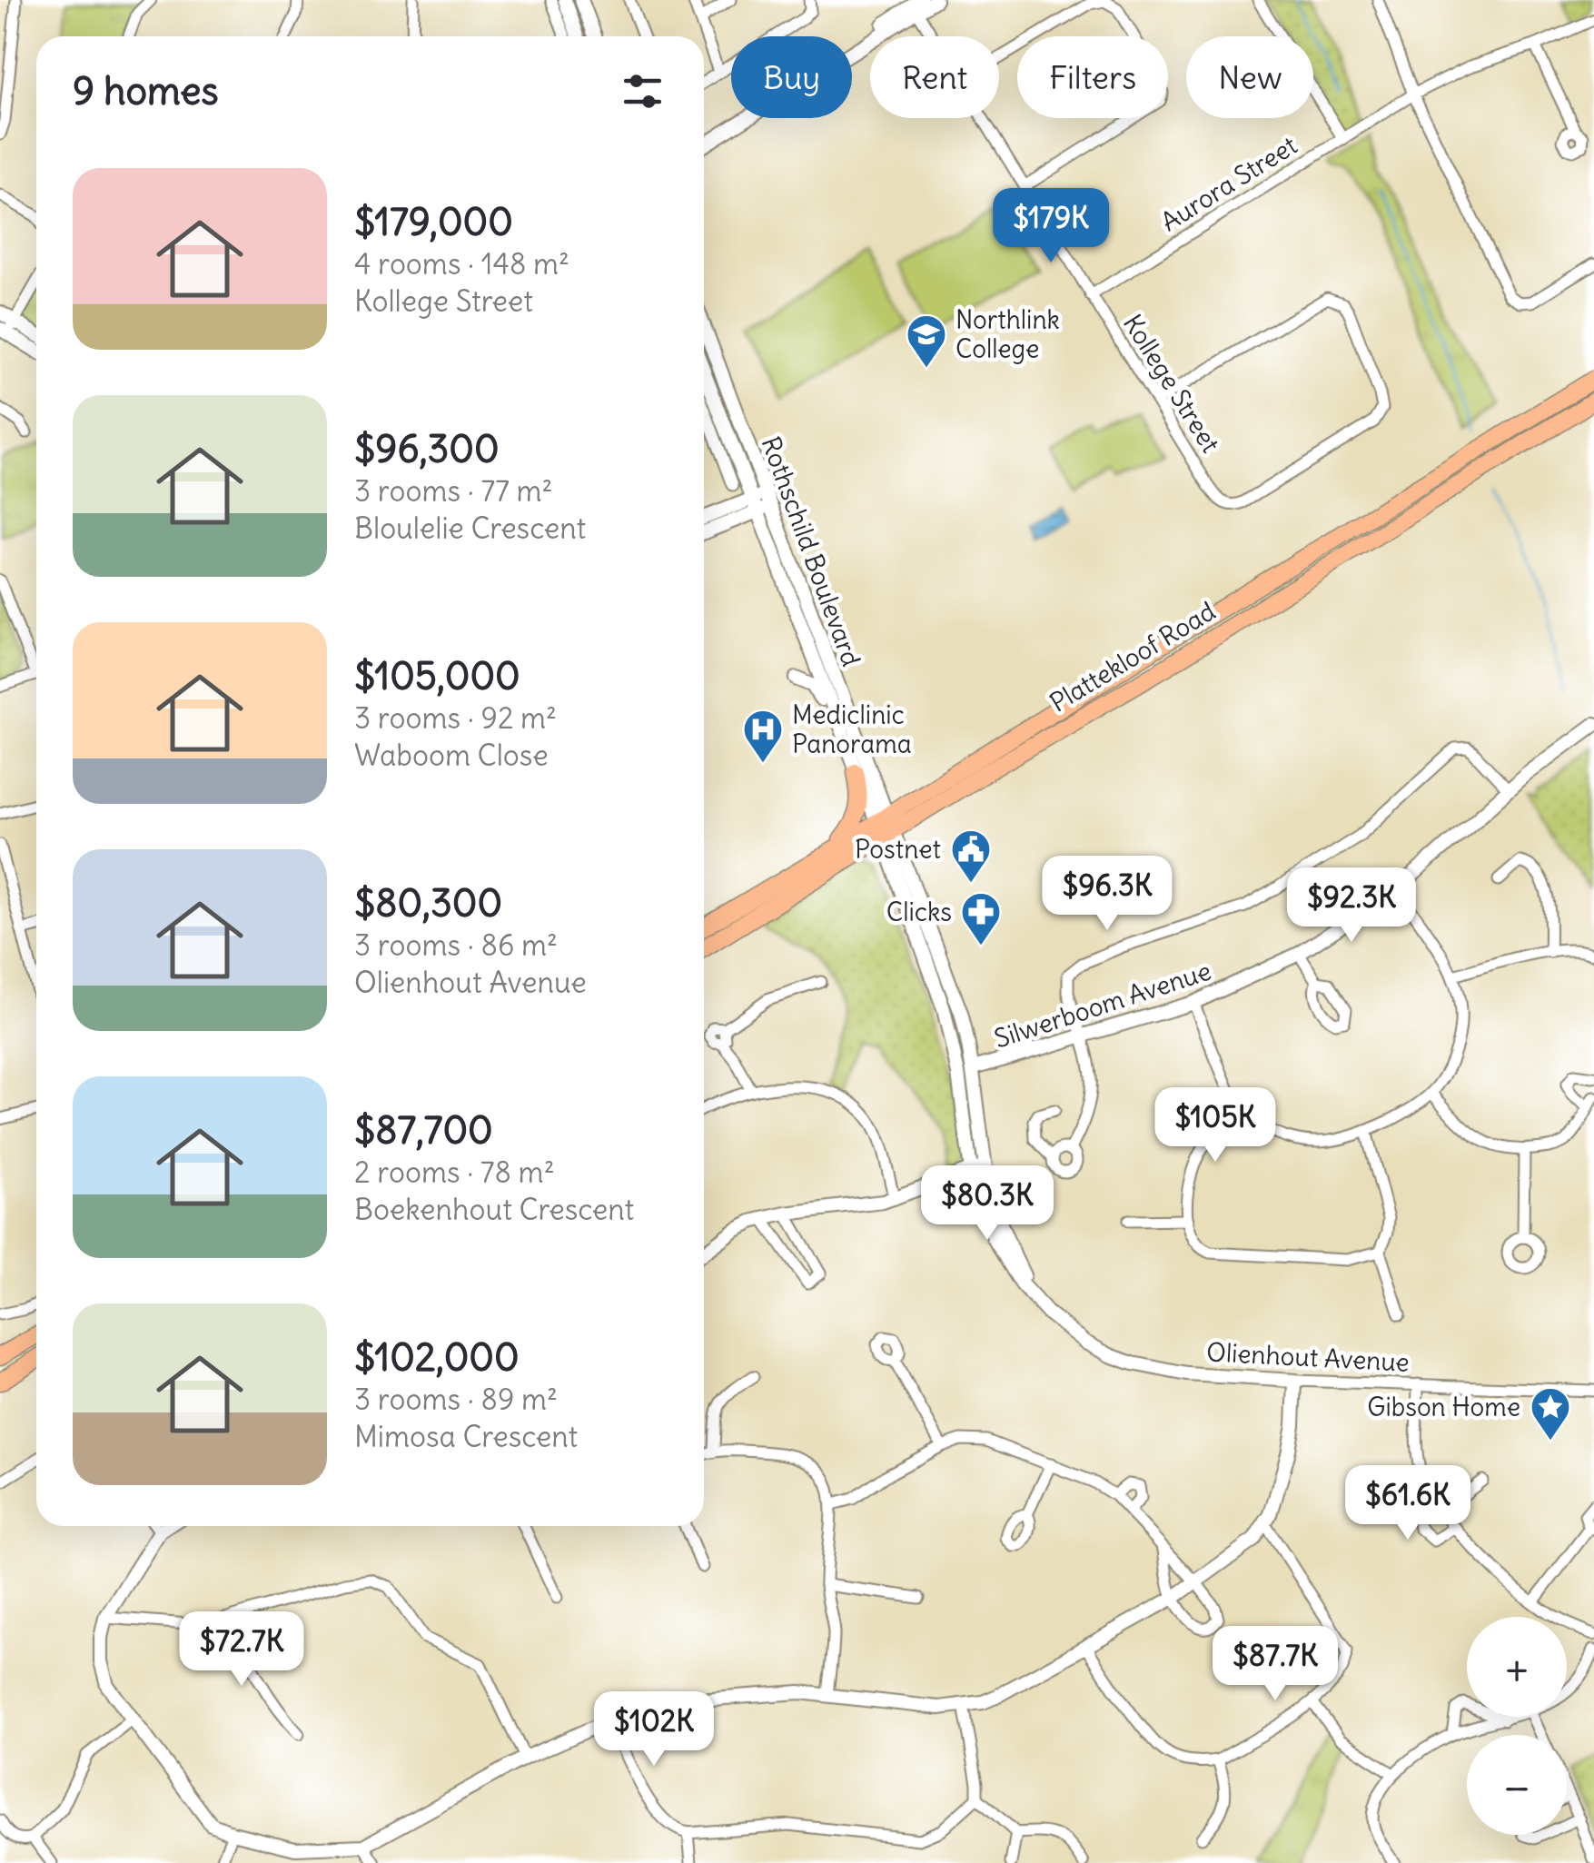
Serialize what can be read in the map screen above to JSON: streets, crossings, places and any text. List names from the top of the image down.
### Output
{
  "streets": {
    "main road": ["Plattekloof Road"],
    "street": [
      "Aurora Street",
      "Kollege Street",
      "Rothschild Boulevard",
      "Silwerboom Avenue",
      "Olienhout Avenue"
    ]
  },
  "crossings": [
    ["Aurora Street", "Kollege Street"],
    ["Rothschild Boulevard", "Plattekloof Road"],
    ["Rothschild Boulevard", "Olienhout Avenue"],
    ["Plattekloof Road", "Olienhout Avenue"],
    ["Silwerboom Avenue", "Olienhout Avenue"]
  ],
  "places": {
    "school or university": ["Northlink College"],
    "hospital": ["Mediclinic Panorama"],
    "public building": ["Postnet"],
    "pharmacy": ["Clicks"],
    "place": ["Gibson Home"]
  },
  "page": {
    "chip": [
      "Buy",
      "Rent",
      "Filters",
      "New"
    ],
    "heading": "9 homes",
    "list": [
      {
        "name": "$179,000",
        "note": "4 rooms · 148 m² · Kollege Street"
      },
      {
        "name": "$96,300",
        "note": "3 rooms · 77 m² · Bloulelie Crescent"
      },
      {
        "name": "$105,000",
        "note": "3 rooms · 92 m² · Waboom Close"
      },
      {
        "name": "$80,300",
        "note": "3 rooms · 86 m² · Olienhout Avenue"
      },
      {
        "name": "$87,700",
        "note": "2 rooms · 78 m² · Boekenhout Crescent"
      },
      {
        "name": "$102,000",
        "note": "3 rooms · 89 m² · Mimosa Crescent"
      }
    ],
    "price": [
      "$179K",
      "$96.3K",
      "$92.3K",
      "$105K",
      "$80.3K",
      "$61.6K",
      "$72.7K",
      "$87.7K",
      "$102K"
    ],
    "map_buttons": ["+", "−"]
  }
}
